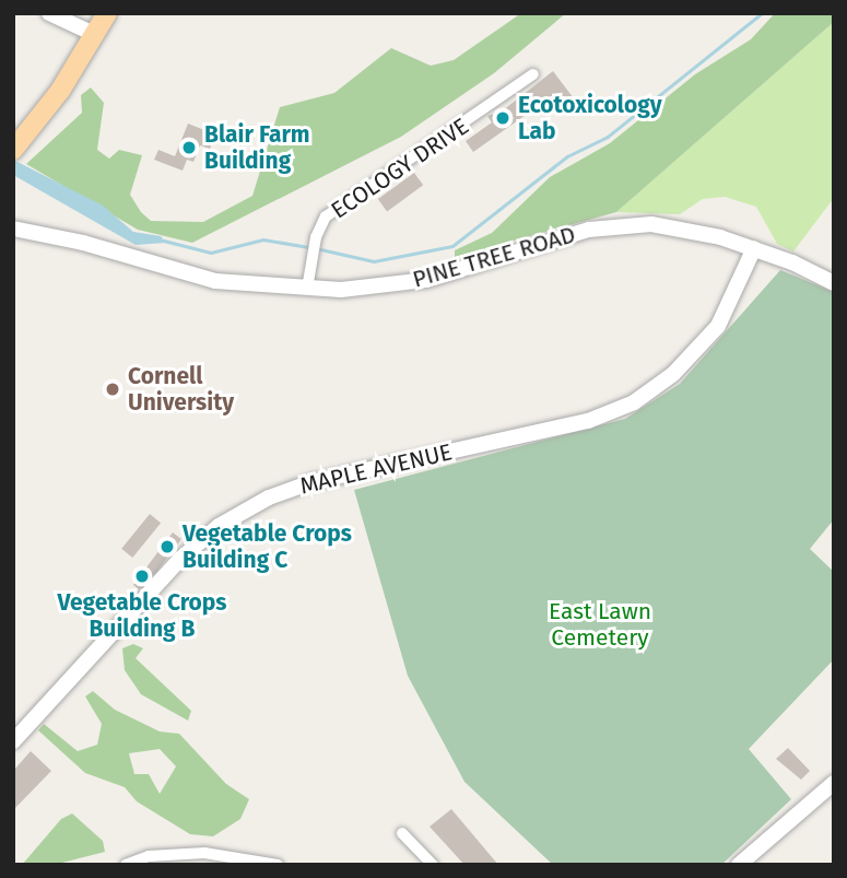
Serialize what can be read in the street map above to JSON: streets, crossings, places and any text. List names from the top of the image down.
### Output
{
  "streets": {
    "street": ["ECOLOGY DRIVE", "PINE TREE ROAD", "MAPLE AVENUE"]
  },
  "crossings": [
    ["ECOLOGY DRIVE", "PINE TREE ROAD"],
    ["PINE TREE ROAD", "MAPLE AVENUE"]
  ],
  "parks": ["East Lawn Cemetery"],
  "places": [
    "Ecotoxicology Lab",
    "Blair Farm Building",
    "Cornell University",
    "Vegetable Crops Building C",
    "Vegetable Crops Building B"
  ]
}
